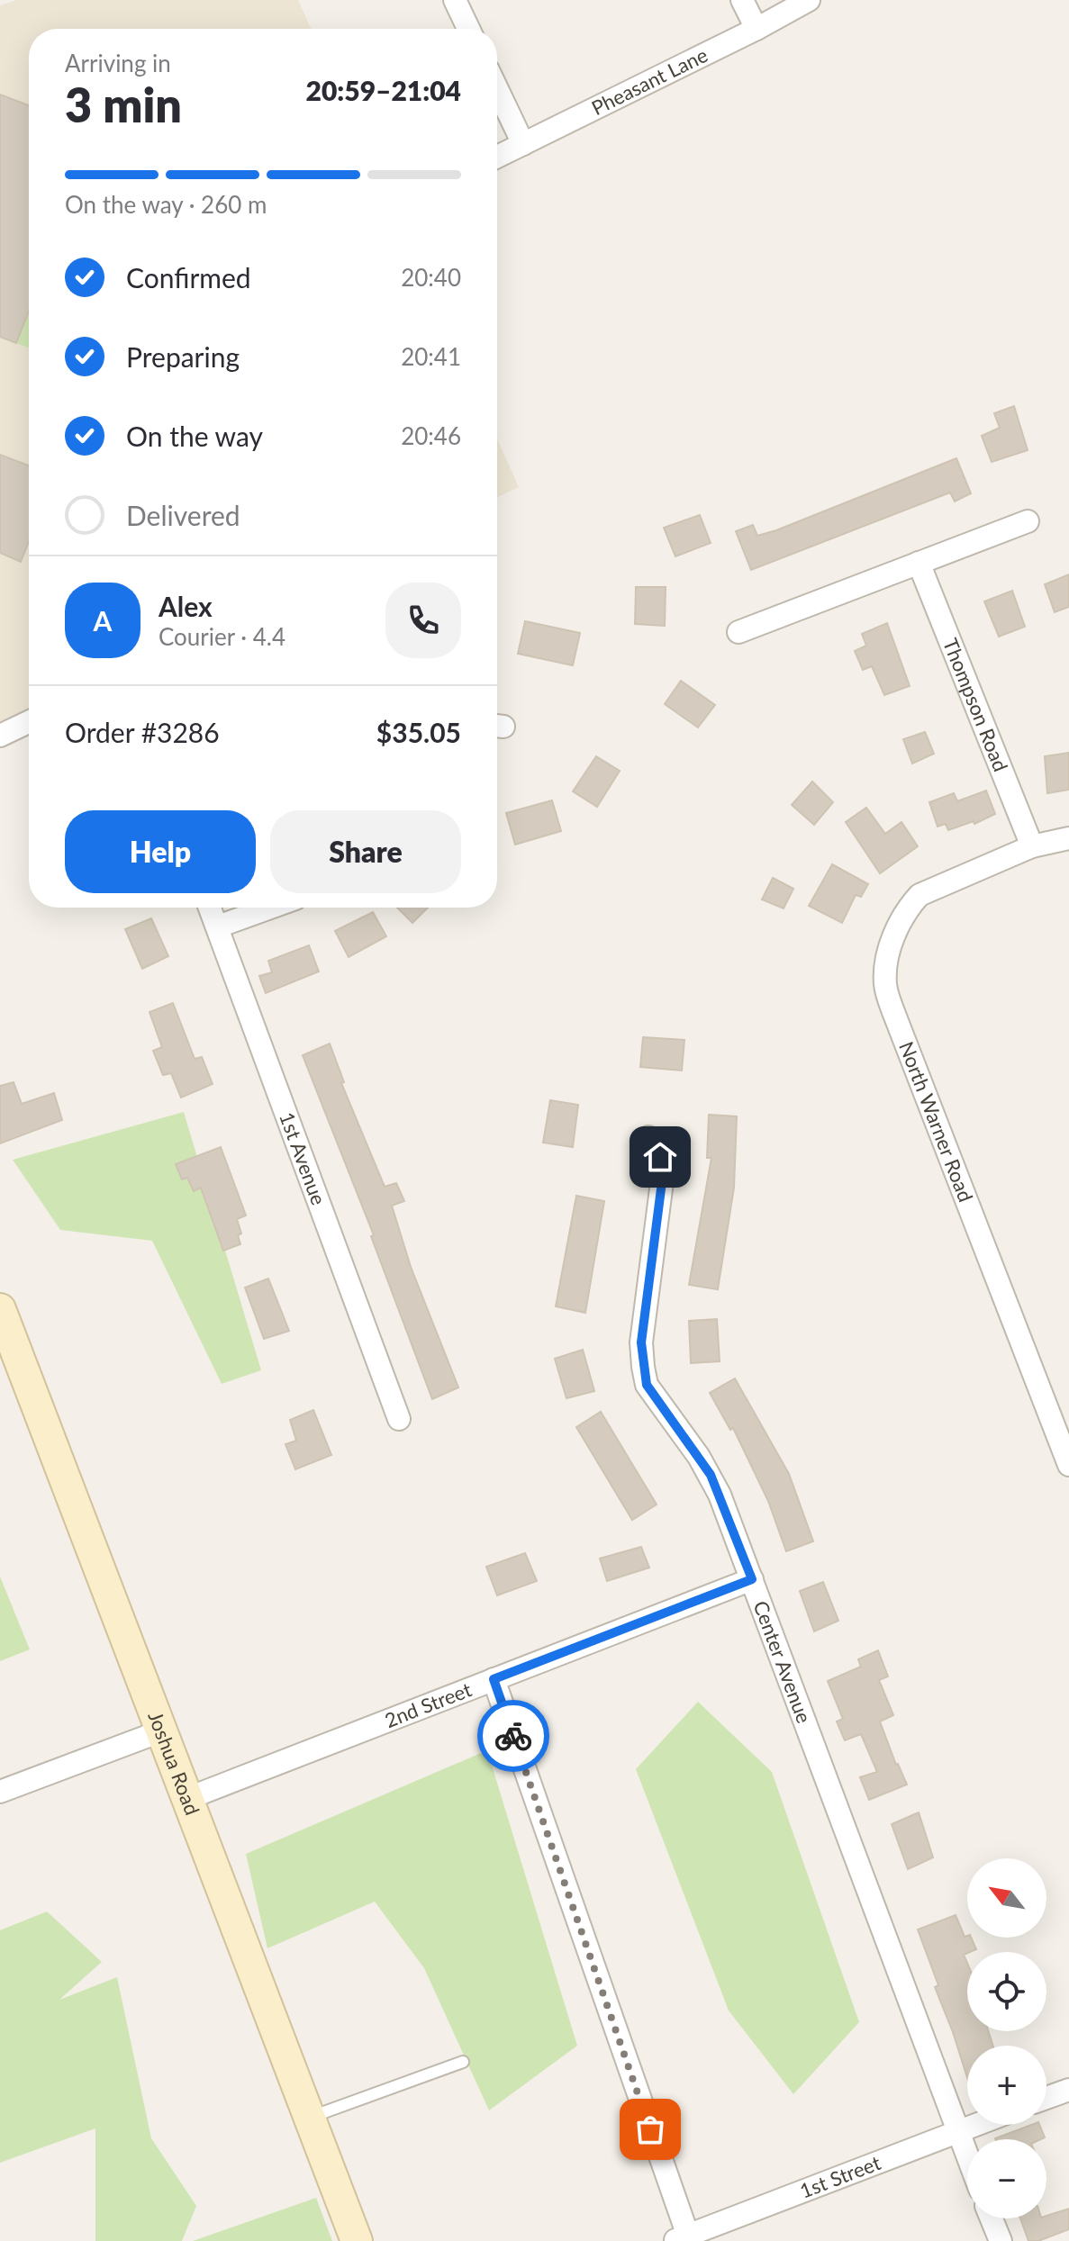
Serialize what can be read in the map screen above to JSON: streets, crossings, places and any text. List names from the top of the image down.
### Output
{
  "streets": {
    "main road": ["Joshua Road"],
    "street": [
      "Pheasant Lane",
      "Thompson Road",
      "North Warner Road",
      "1st Avenue",
      "Center Avenue",
      "2nd Street",
      "1st Street"
    ]
  },
  "crossings": [
    ["Thompson Road", "North Warner Road"],
    ["Center Avenue", "2nd Street"],
    ["Center Avenue", "1st Street"],
    ["2nd Street", "Joshua Road"]
  ],
  "north": "top left",
  "page": {
    "heading": ["3 min", "Arriving in", "20:59–21:04"],
    "panel": [
      "Alex",
      "Courier · 4.4",
      "Order #3286",
      "$35.05"
    ],
    "bar": "On the way · 260 m",
    "list": [
      ["Confirmed", "20:40"],
      ["Preparing", "20:41"],
      ["On the way", "20:46"],
      "Delivered"
    ],
    "round": "A",
    "buttons": ["Help", "Share"],
    "map_buttons": ["+", "−"]
  }
}
